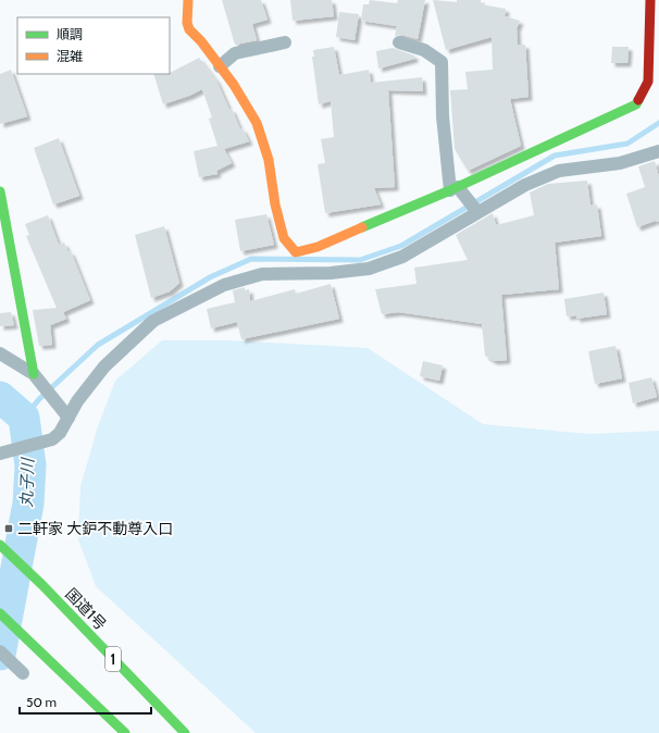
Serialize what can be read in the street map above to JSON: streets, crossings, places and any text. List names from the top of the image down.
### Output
{
  "streets": {
    "main road": ["国道1号", "1"]
  },
  "water": ["丸子川"],
  "places": {
    "transit": ["二軒家 大鈩不動尊入口"]
  },
  "legend": ["順調", "混雑"],
  "scale_bar": "50 m"
}
